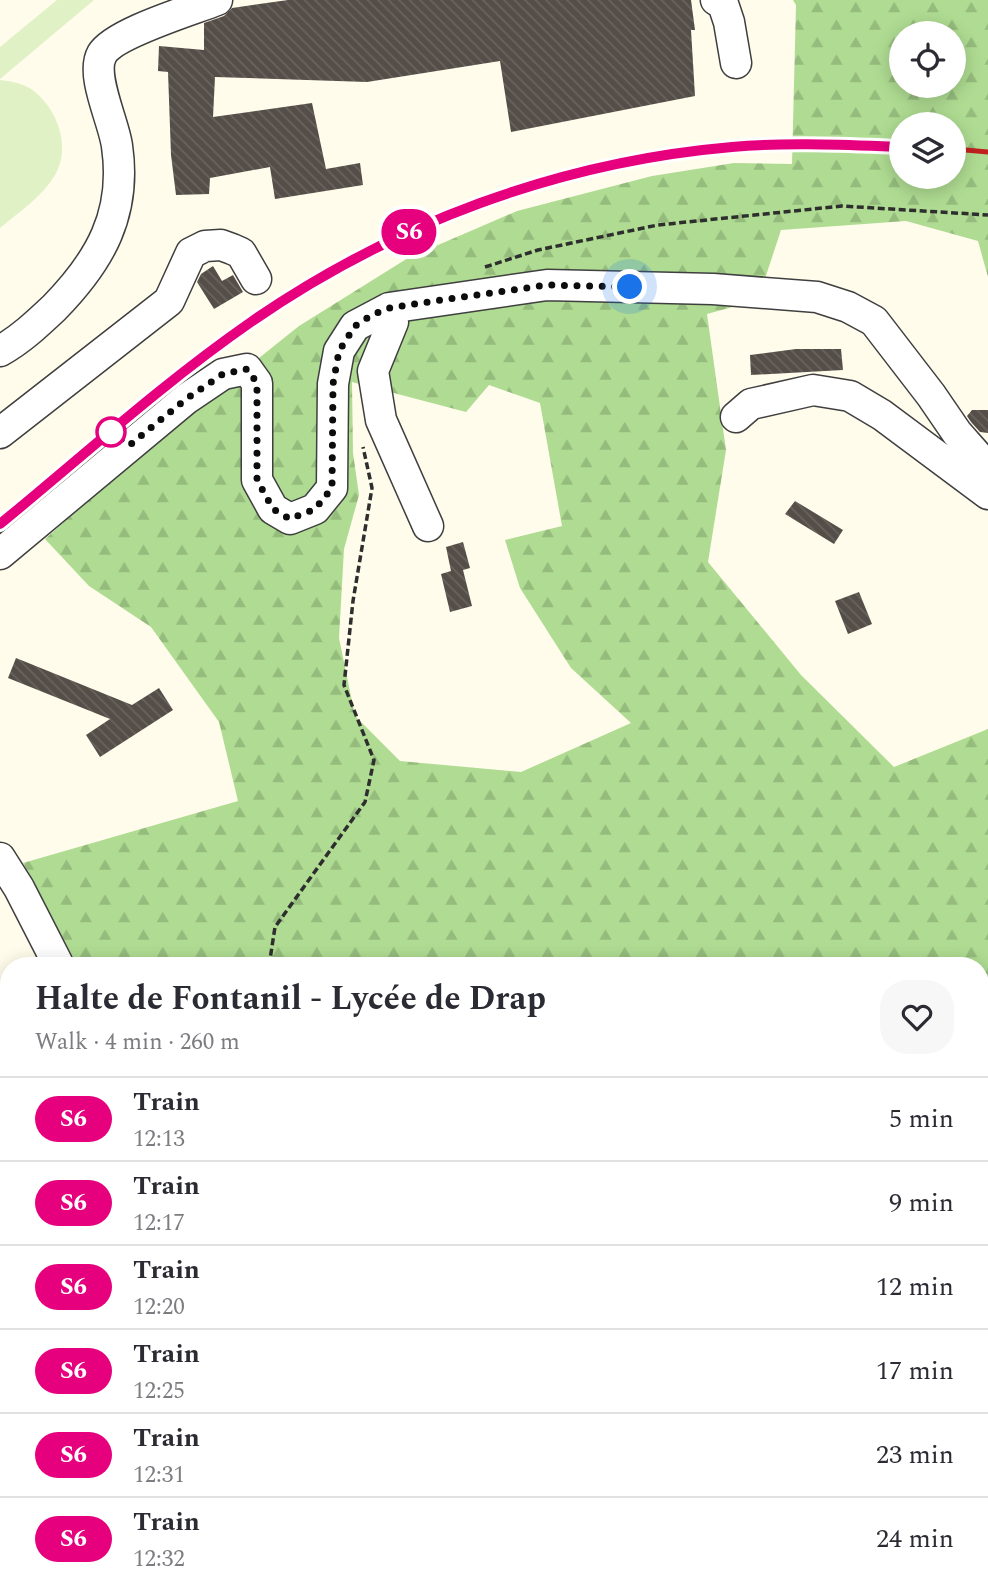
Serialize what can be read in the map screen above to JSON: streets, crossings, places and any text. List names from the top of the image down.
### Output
{
  "page": {
    "on_map": "S6",
    "heading": ["Halte de Fontanil - Lycée de Drap", "Walk · 4 min · 260 m"],
    "list": [
      {
        "mark": "S6",
        "name": "Train",
        "note": "12:13",
        "value": "5 min"
      },
      {
        "mark": "S6",
        "name": "Train",
        "note": "12:17",
        "value": "9 min"
      },
      {
        "mark": "S6",
        "name": "Train",
        "note": "12:20",
        "value": "12 min"
      },
      {
        "mark": "S6",
        "name": "Train",
        "note": "12:25",
        "value": "17 min"
      },
      {
        "mark": "S6",
        "name": "Train",
        "note": "12:31",
        "value": "23 min"
      },
      {
        "mark": "S6",
        "name": "Train",
        "note": "12:32",
        "value": "24 min"
      }
    ]
  }
}
